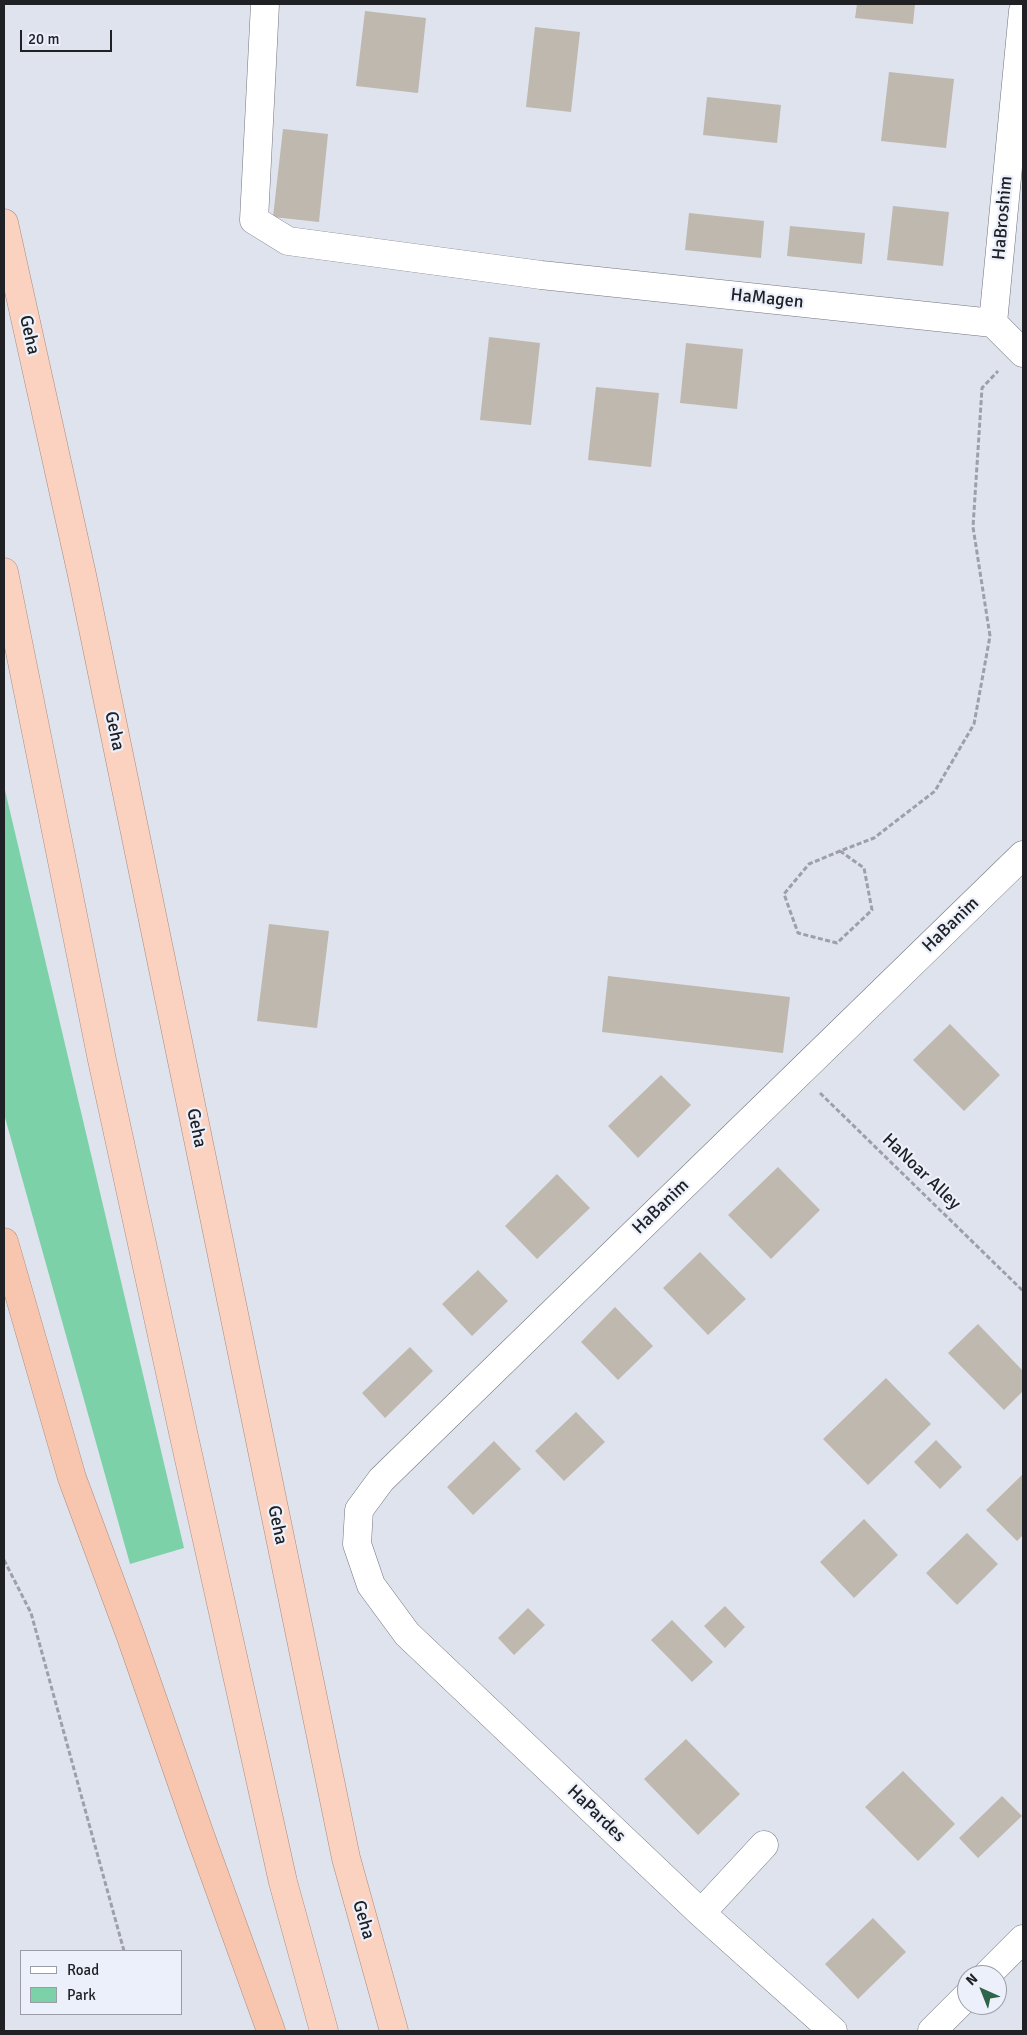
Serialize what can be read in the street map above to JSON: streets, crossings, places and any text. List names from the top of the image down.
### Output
{
  "streets": {
    "highway": ["Geha"],
    "street": [
      "HaBroshim",
      "HaMagen",
      "HaBanim",
      "HaPardes"
    ],
    "path": ["HaNoar Alley"]
  },
  "crossings": [
    ["HaBroshim", "HaMagen"],
    ["HaBanim", "HaNoar Alley"],
    ["HaBanim", "HaPardes"]
  ],
  "legend": ["Road", "Park"],
  "scale_bar": "20 m",
  "north": "top left"
}
